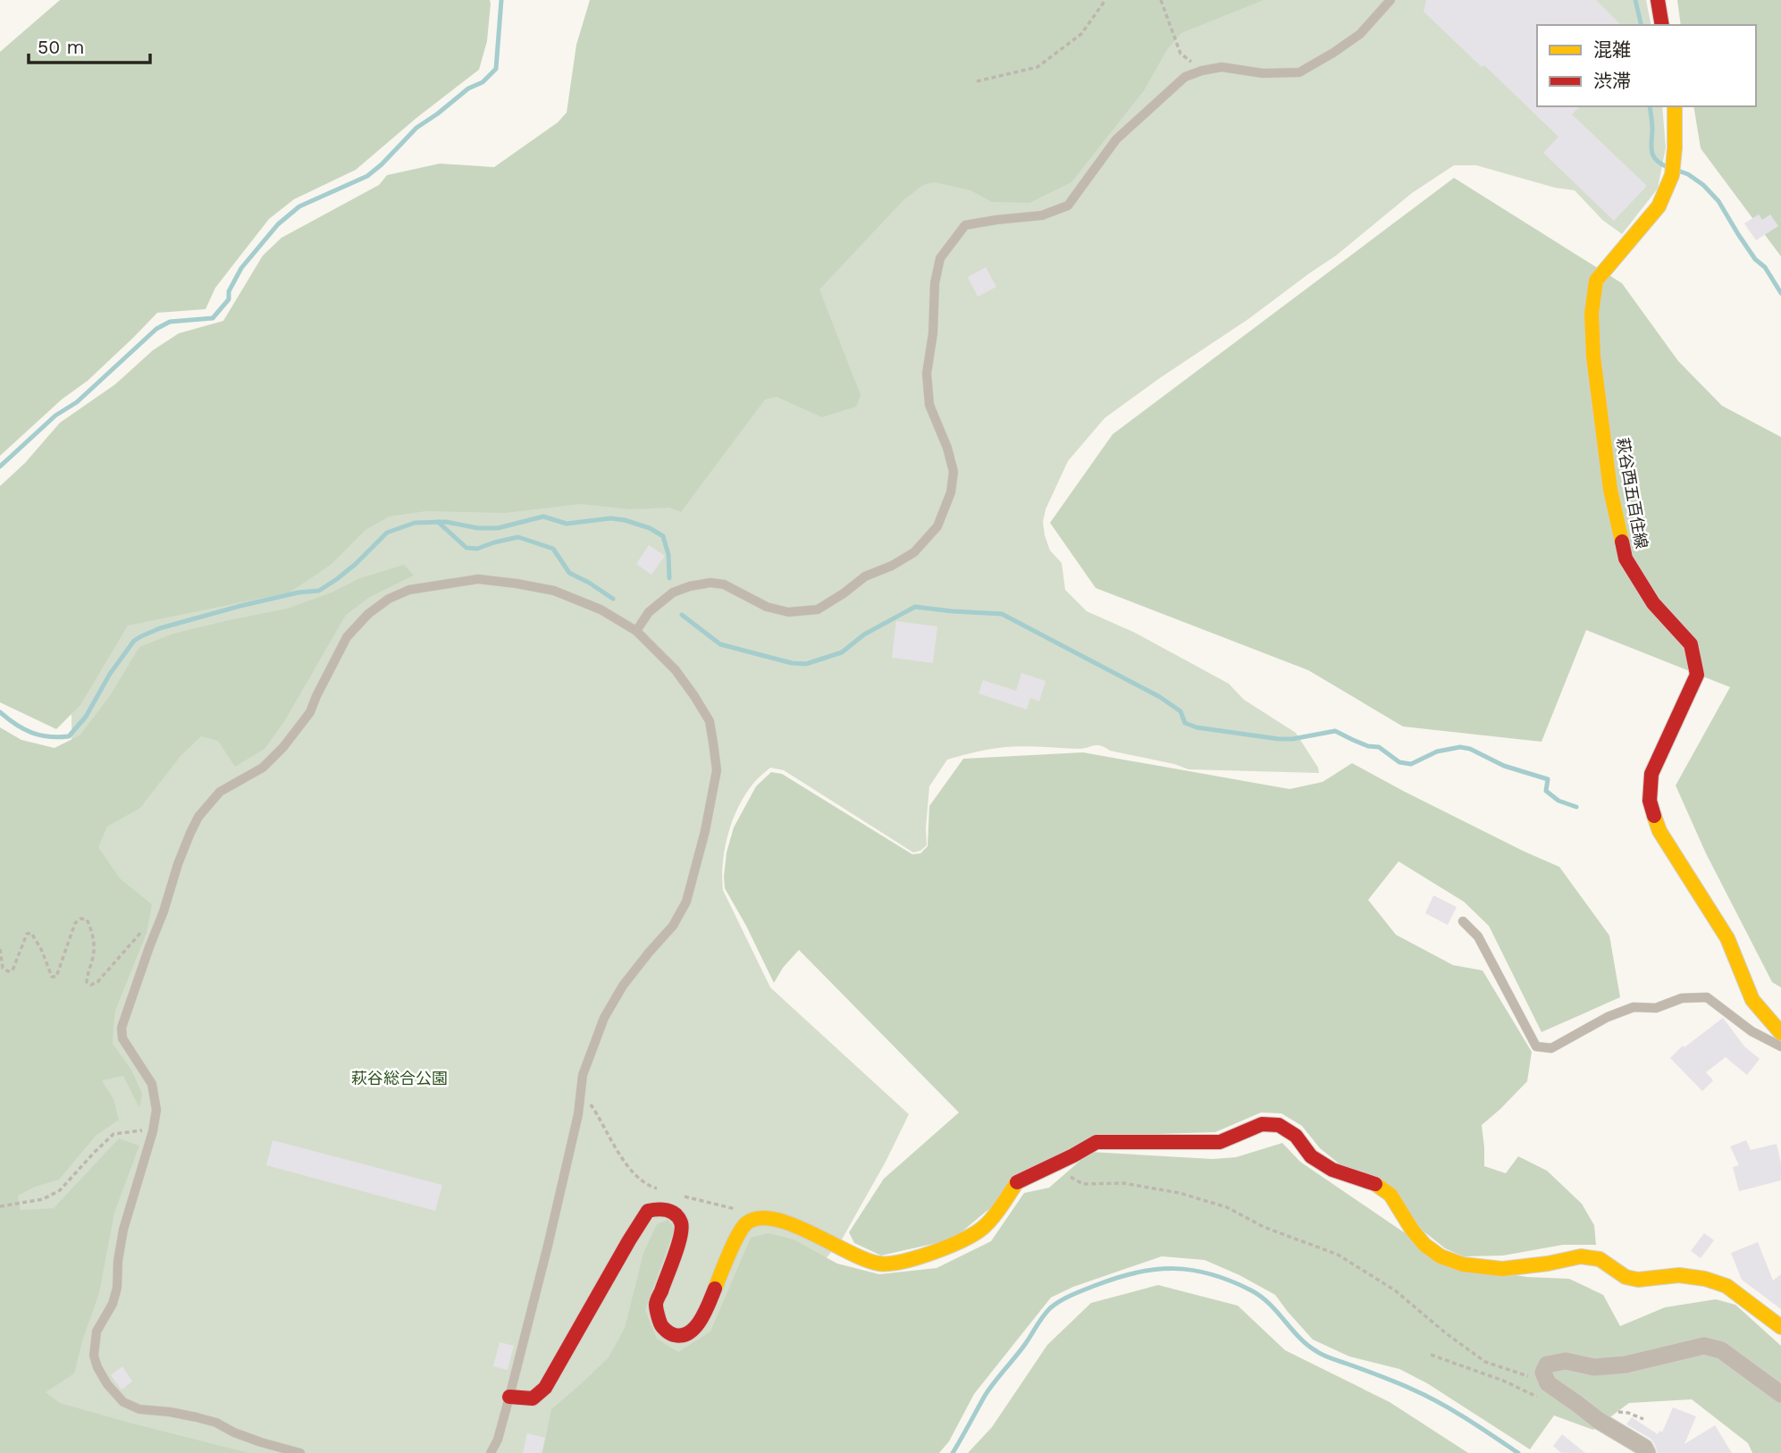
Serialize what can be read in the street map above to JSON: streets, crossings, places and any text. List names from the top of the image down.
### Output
{
  "streets": {
    "street": ["萩谷西五百住線"]
  },
  "parks": ["萩谷総合公園"],
  "legend": ["混雑", "渋滞"],
  "scale_bar": "50 m"
}
